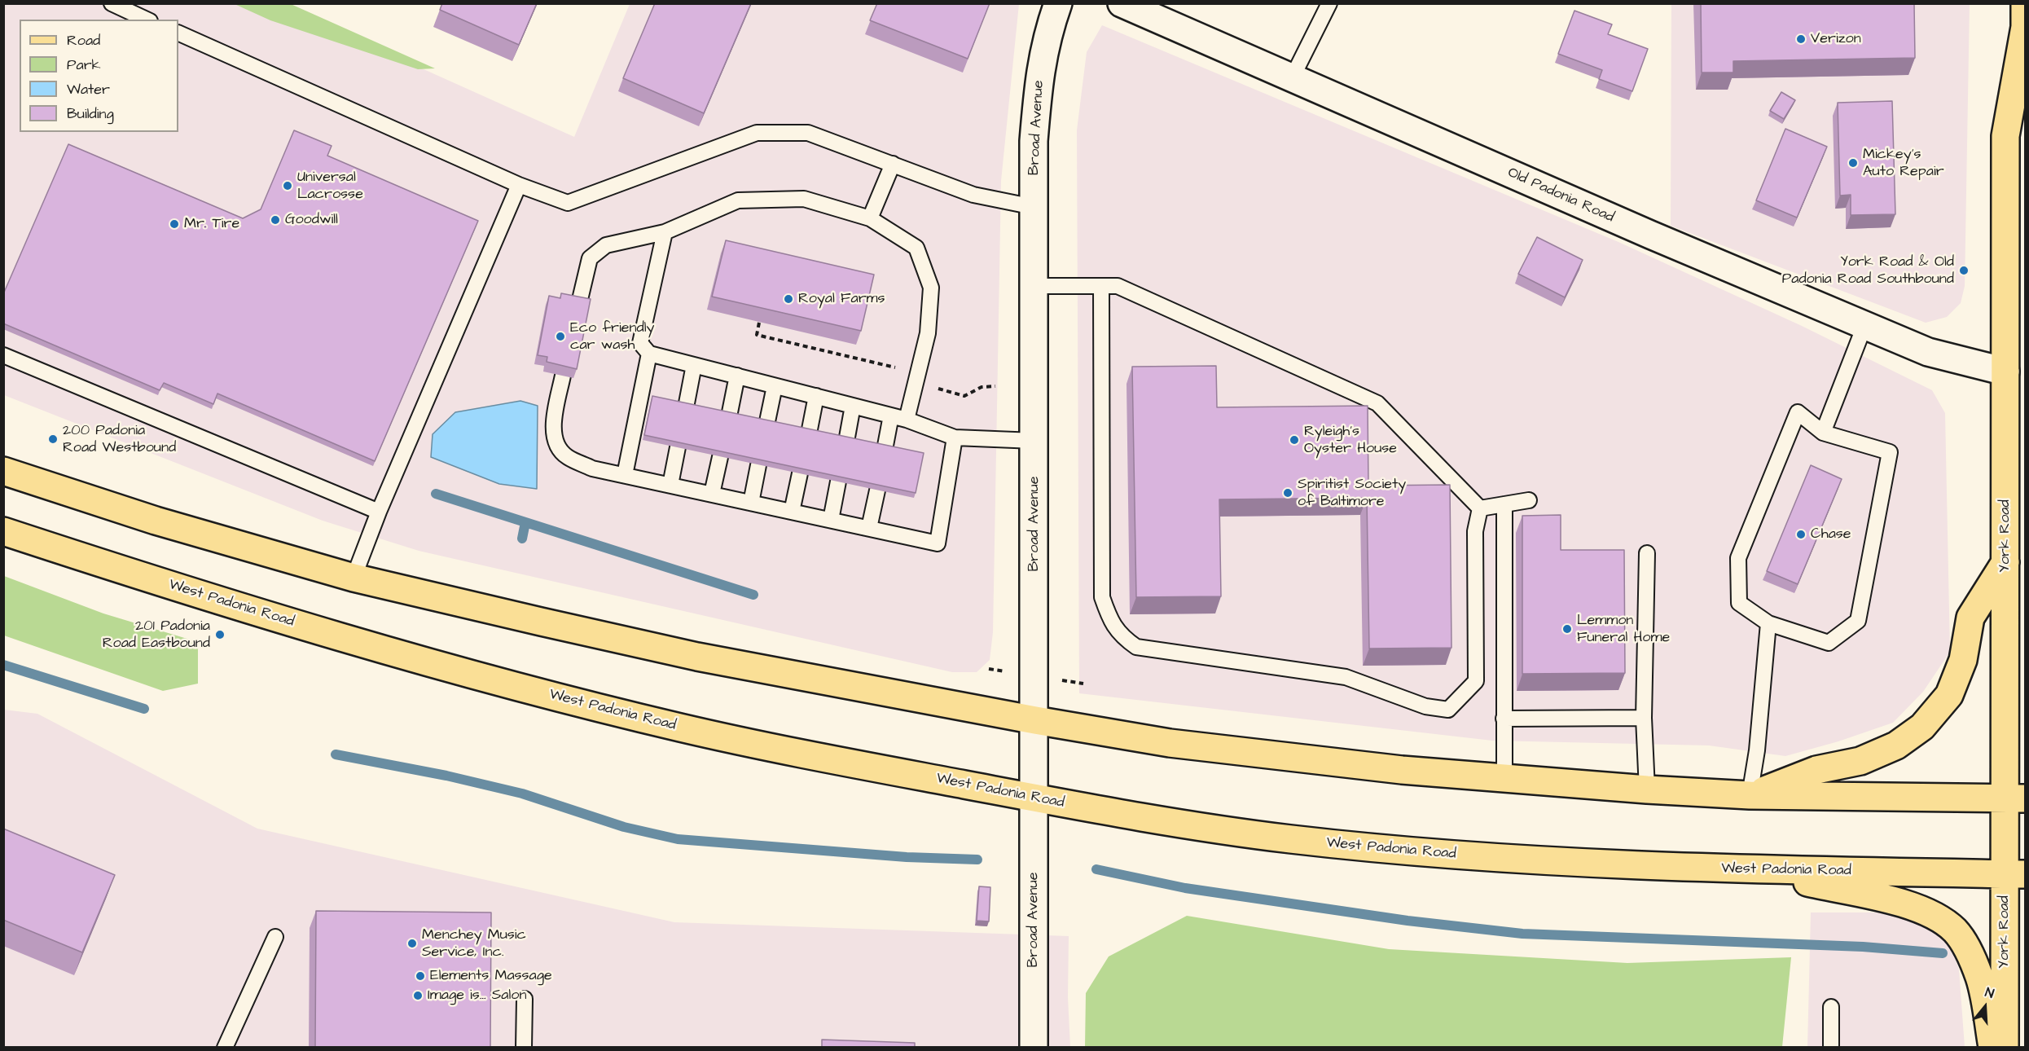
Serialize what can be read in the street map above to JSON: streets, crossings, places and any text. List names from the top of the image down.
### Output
{
  "streets": {
    "main road": ["York Road", "West Padonia Road"],
    "street": ["Broad Avenue", "Old Padonia Road"]
  },
  "crossings": [
    ["Broad Avenue", "West Padonia Road"],
    ["Old Padonia Road", "York Road"],
    ["York Road", "West Padonia Road"]
  ],
  "places": [
    "Verizon",
    "Mickey’s Auto Repair",
    "Universal Lacrosse",
    "Goodwill",
    "Mr. Tire",
    "York Road & Old Padonia Road Southbound",
    "Royal Farms",
    "Eco friendly car wash",
    "200 Padonia Road Westbound",
    "Ryleigh's Oyster House",
    "Spiritist Society of Baltimore",
    "Chase",
    "Lemmon Funeral Home",
    "201 Padonia Road Eastbound",
    "Menchey Music Service, Inc.",
    "Elements Massage",
    "Image is… Salon"
  ],
  "legend": [
    "Road",
    "Park",
    "Water",
    "Building"
  ],
  "north": "top"
}
